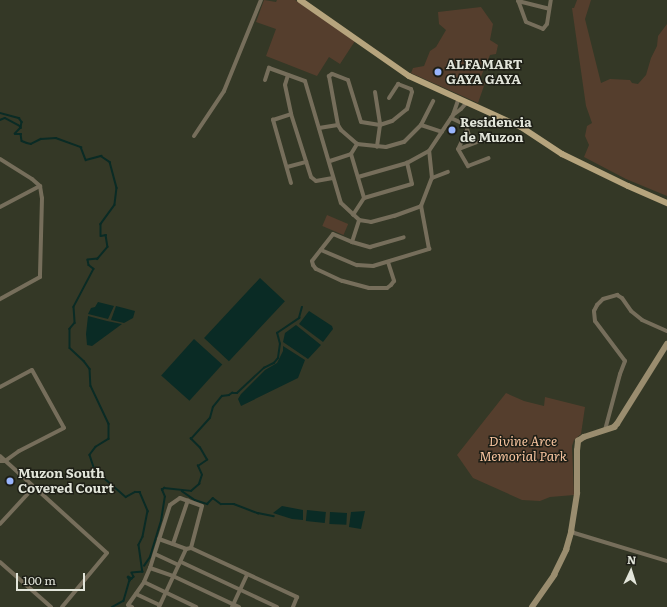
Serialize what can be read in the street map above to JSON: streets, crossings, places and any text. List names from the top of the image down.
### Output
{
  "parks": ["Divine Arce Memorial Park"],
  "places": ["ALFAMART GAYA GAYA", "Residencia de Muzon", "Muzon South Covered Court"],
  "scale_bar": "100 m",
  "north": "top"
}
